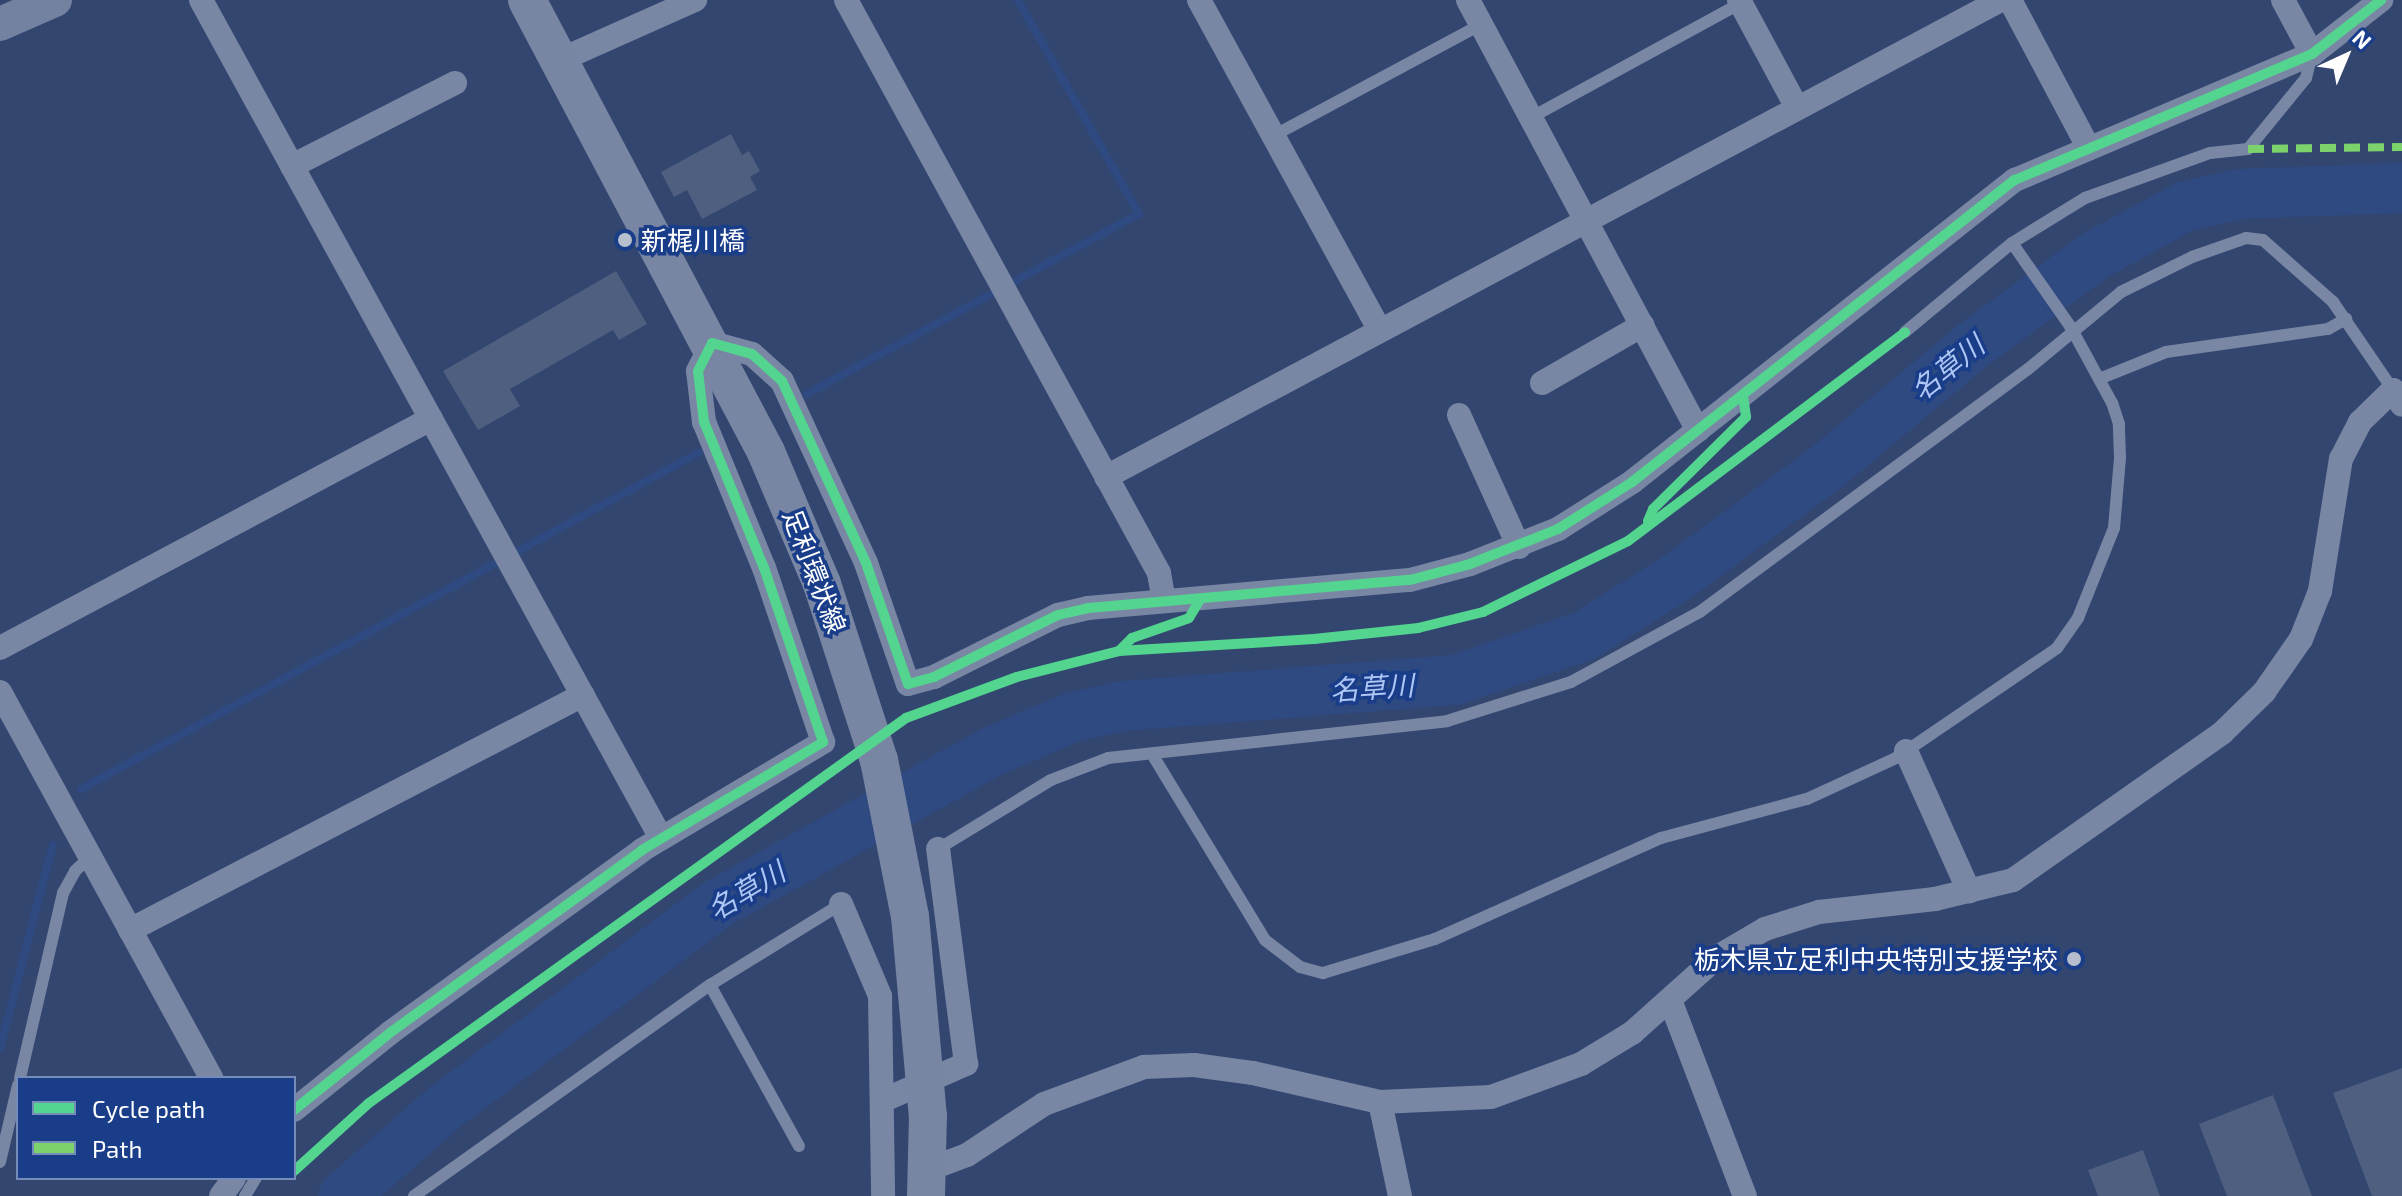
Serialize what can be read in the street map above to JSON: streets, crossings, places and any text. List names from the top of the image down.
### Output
{
  "streets": {
    "main road": ["足利環状線"]
  },
  "water": ["名草川"],
  "places": ["新梶川橋", "栃木県立足利中央特別支援学校"],
  "legend": ["Cycle path", "Path"],
  "north": "top right"
}
